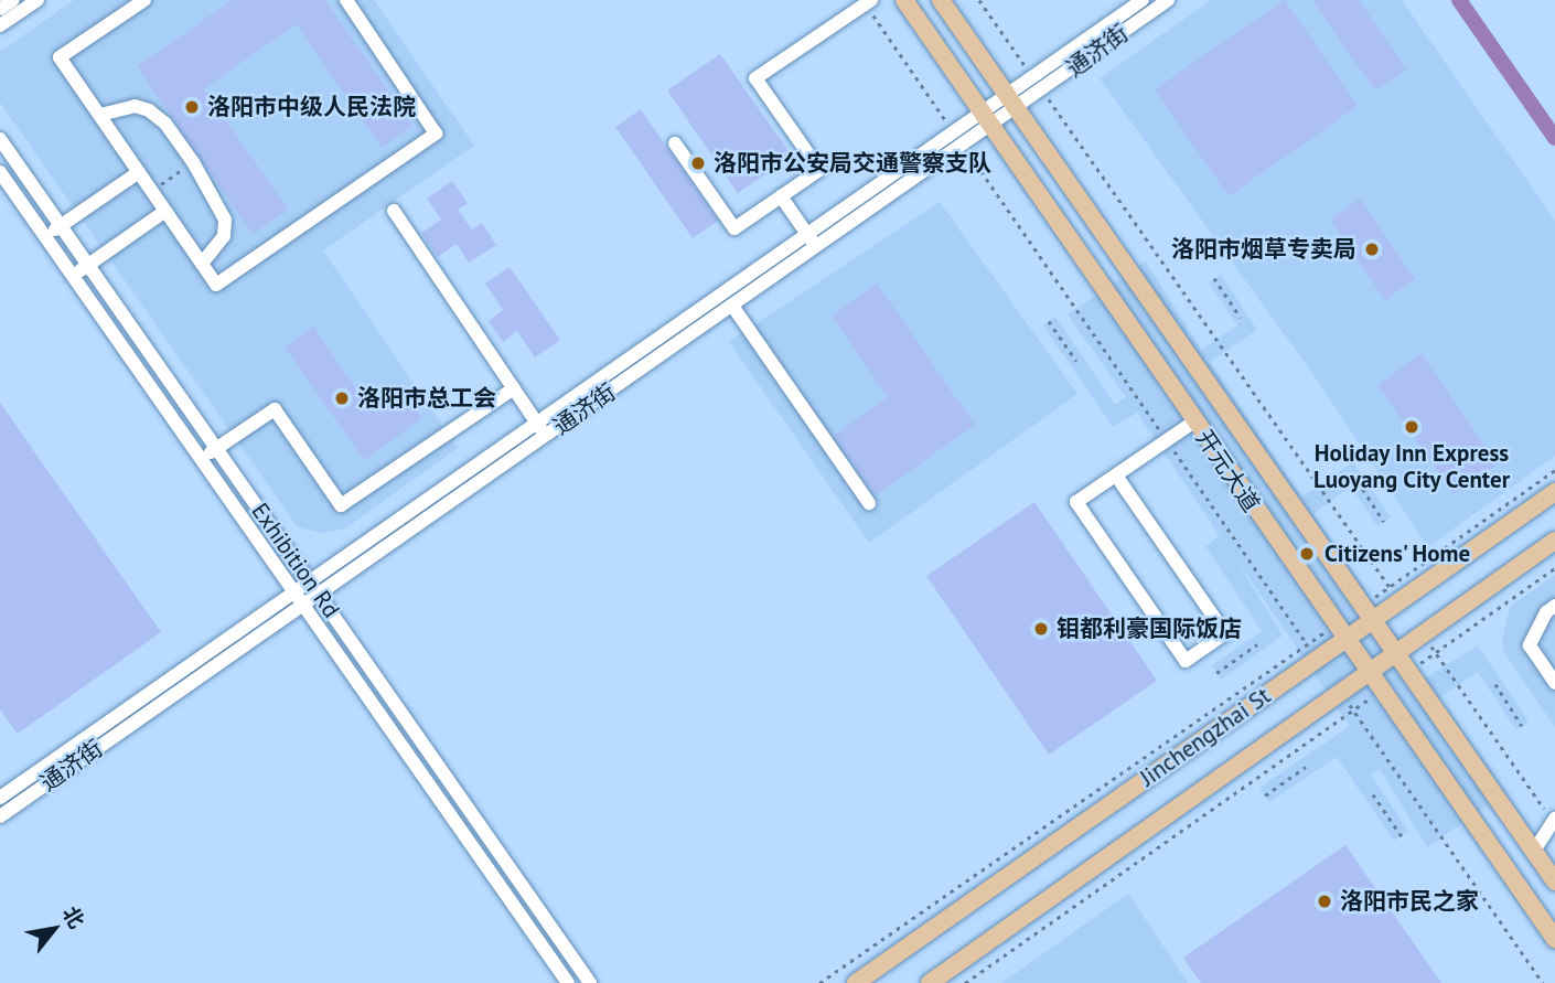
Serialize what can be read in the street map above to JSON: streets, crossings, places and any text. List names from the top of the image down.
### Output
{
  "streets": {
    "main road": ["开元大道", "Jinchengzhai St"],
    "street": ["通济街", "Exhibition Rd"]
  },
  "crossings": [
    ["通济街", "开元大道"],
    ["通济街", "Exhibition Rd"],
    ["开元大道", "Jinchengzhai St"]
  ],
  "places": [
    "洛阳市中级人民法院",
    "洛阳市公安局交通警察支队",
    "洛阳市烟草专卖局",
    "洛阳市总工会",
    "Holiday Inn Express Luoyang City Center",
    "Citizens' Home",
    "钼都利豪国际饭店",
    "洛阳市民之家"
  ],
  "north": "top right"
}
